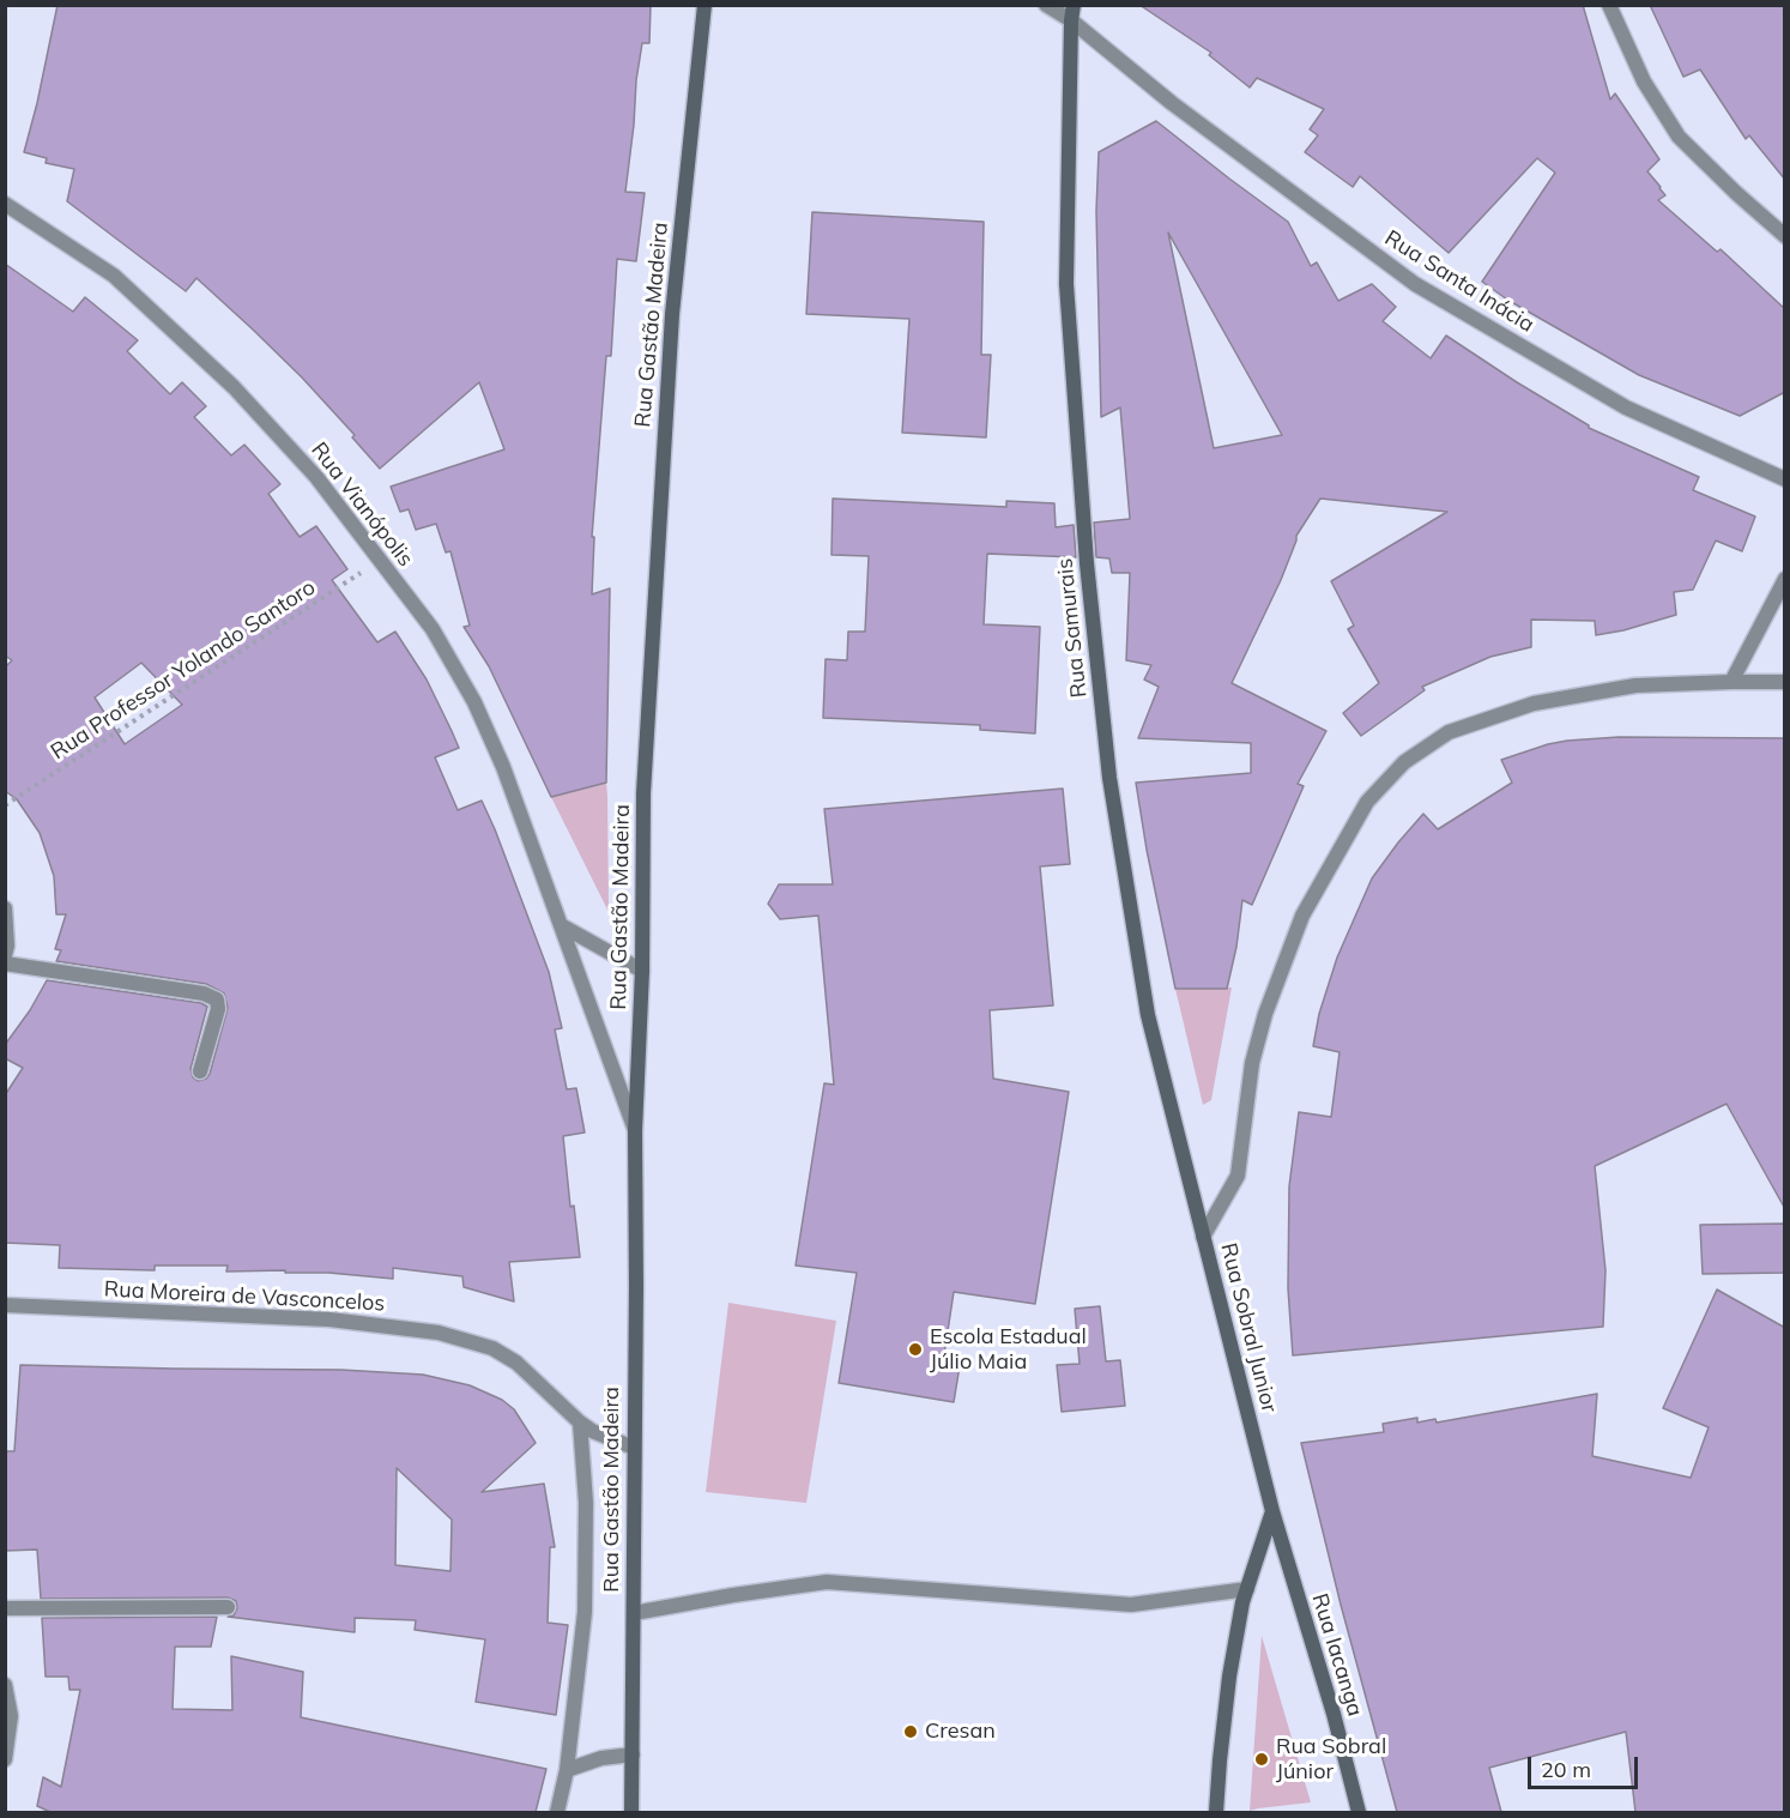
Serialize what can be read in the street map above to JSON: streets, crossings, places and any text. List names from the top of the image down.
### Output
{
  "streets": {
    "street": [
      "Rua Santa Inácia",
      "Rua Gastão Madeira",
      "Rua Vianópolis",
      "Rua Samurais",
      "Rua Moreira de Vasconcelos",
      "Rua Sobral Junior",
      "Rua Iacanga"
    ],
    "path": ["Rua Professor Yolando Santoro"]
  },
  "crossings": [
    ["Rua Santa Inácia", "Rua Samurais"],
    ["Rua Gastão Madeira", "Rua Vianópolis"],
    ["Rua Gastão Madeira", "Rua Moreira de Vasconcelos"],
    ["Rua Vianópolis", "Rua Professor Yolando Santoro"],
    ["Rua Samurais", "Rua Sobral Junior"],
    ["Rua Sobral Junior", "Rua Iacanga"]
  ],
  "places": ["Escola Estadual Júlio Maia", "Cresan", "Rua Sobral Júnior"],
  "scale_bar": "20 m"
}
